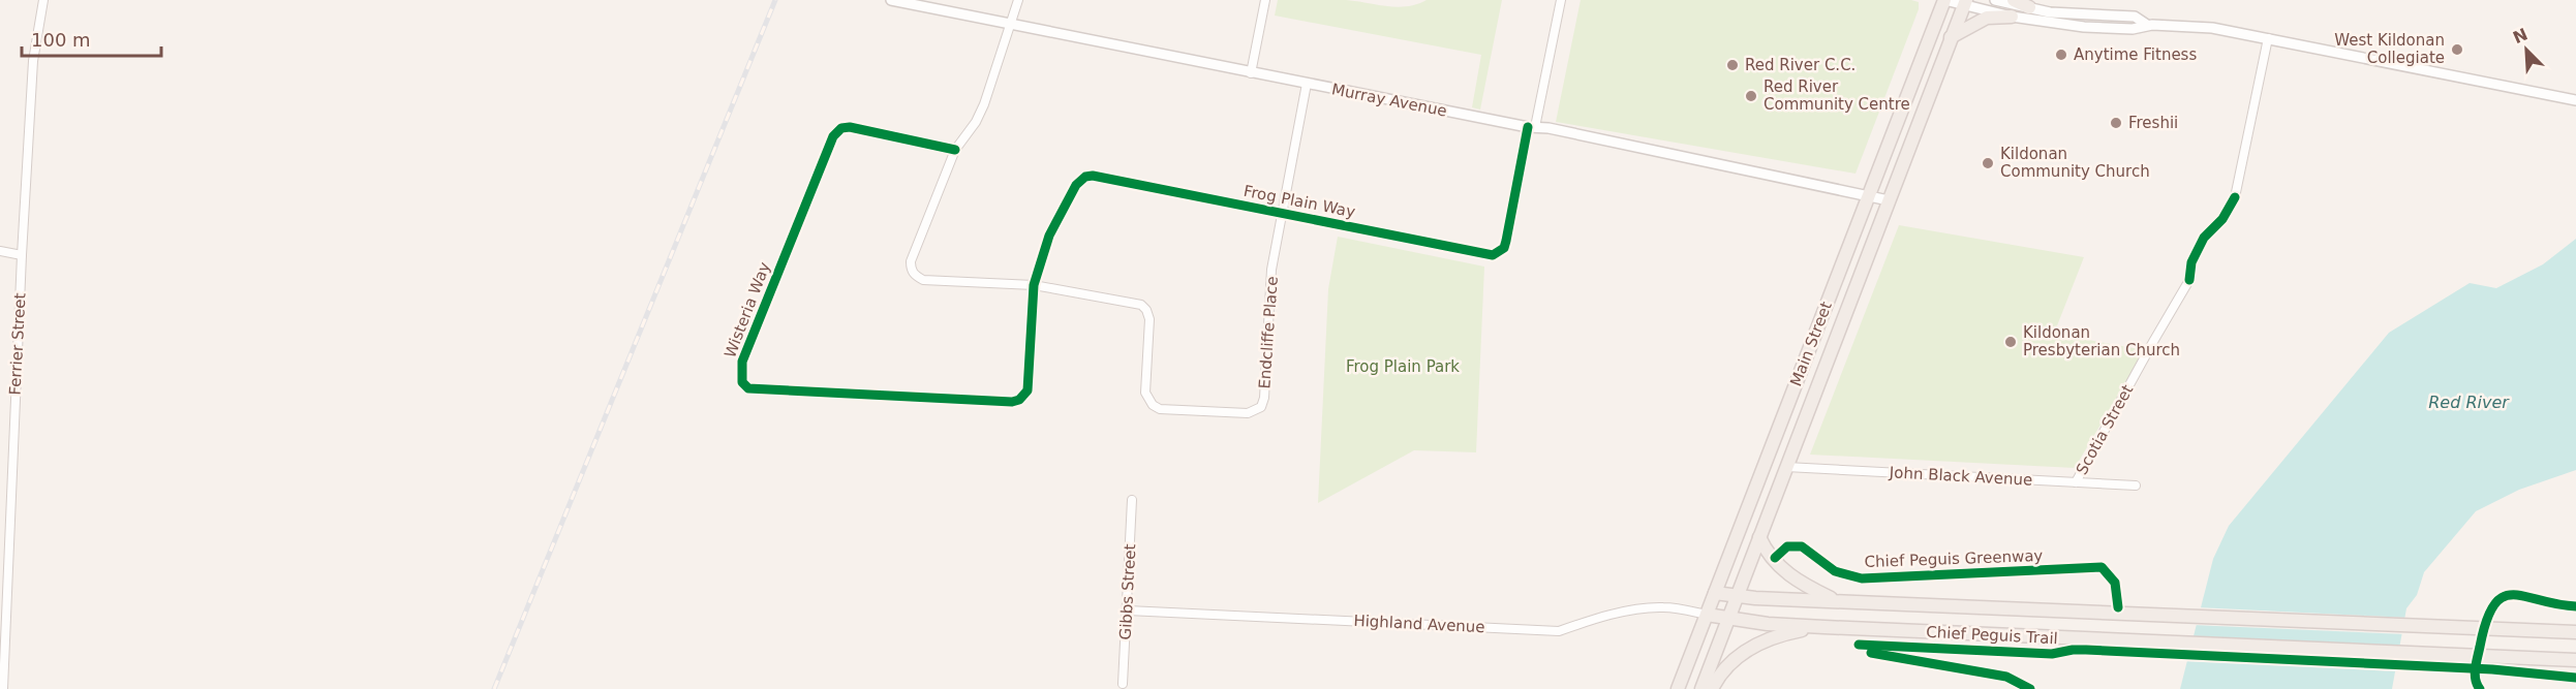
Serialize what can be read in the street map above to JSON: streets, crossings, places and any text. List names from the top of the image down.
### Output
{
  "streets": {
    "main road": ["Main Street", "Chief Peguis Trail"],
    "street": [
      "Murray Avenue",
      "Frog Plain Way",
      "Wisteria Way",
      "Endcliffe Place",
      "Ferrier Street",
      "Scotia Street",
      "John Black Avenue",
      "Gibbs Street",
      "Highland Avenue"
    ],
    "cycle path": ["Chief Peguis Greenway"]
  },
  "crossings": [
    ["Murray Avenue", "Frog Plain Way"],
    ["Murray Avenue", "Endcliffe Place"],
    ["Murray Avenue", "Main Street"],
    ["Frog Plain Way", "Wisteria Way"],
    ["Frog Plain Way", "Endcliffe Place"],
    ["Wisteria Way", "Endcliffe Place"],
    ["Main Street", "John Black Avenue"],
    ["Main Street", "Highland Avenue"],
    ["Main Street", "Chief Peguis Trail"],
    ["Scotia Street", "John Black Avenue"],
    ["Gibbs Street", "Highland Avenue"],
    ["Highland Avenue", "Chief Peguis Trail"]
  ],
  "water": ["Red River"],
  "parks": ["Frog Plain Park"],
  "places": [
    "West Kildonan Collegiate",
    "Anytime Fitness",
    "Red River C.C.",
    "Red River Community Centre",
    "Freshii",
    "Kildonan Community Church",
    "Kildonan Presbyterian Church"
  ],
  "scale_bar": "100 m",
  "north": "top left"
}
